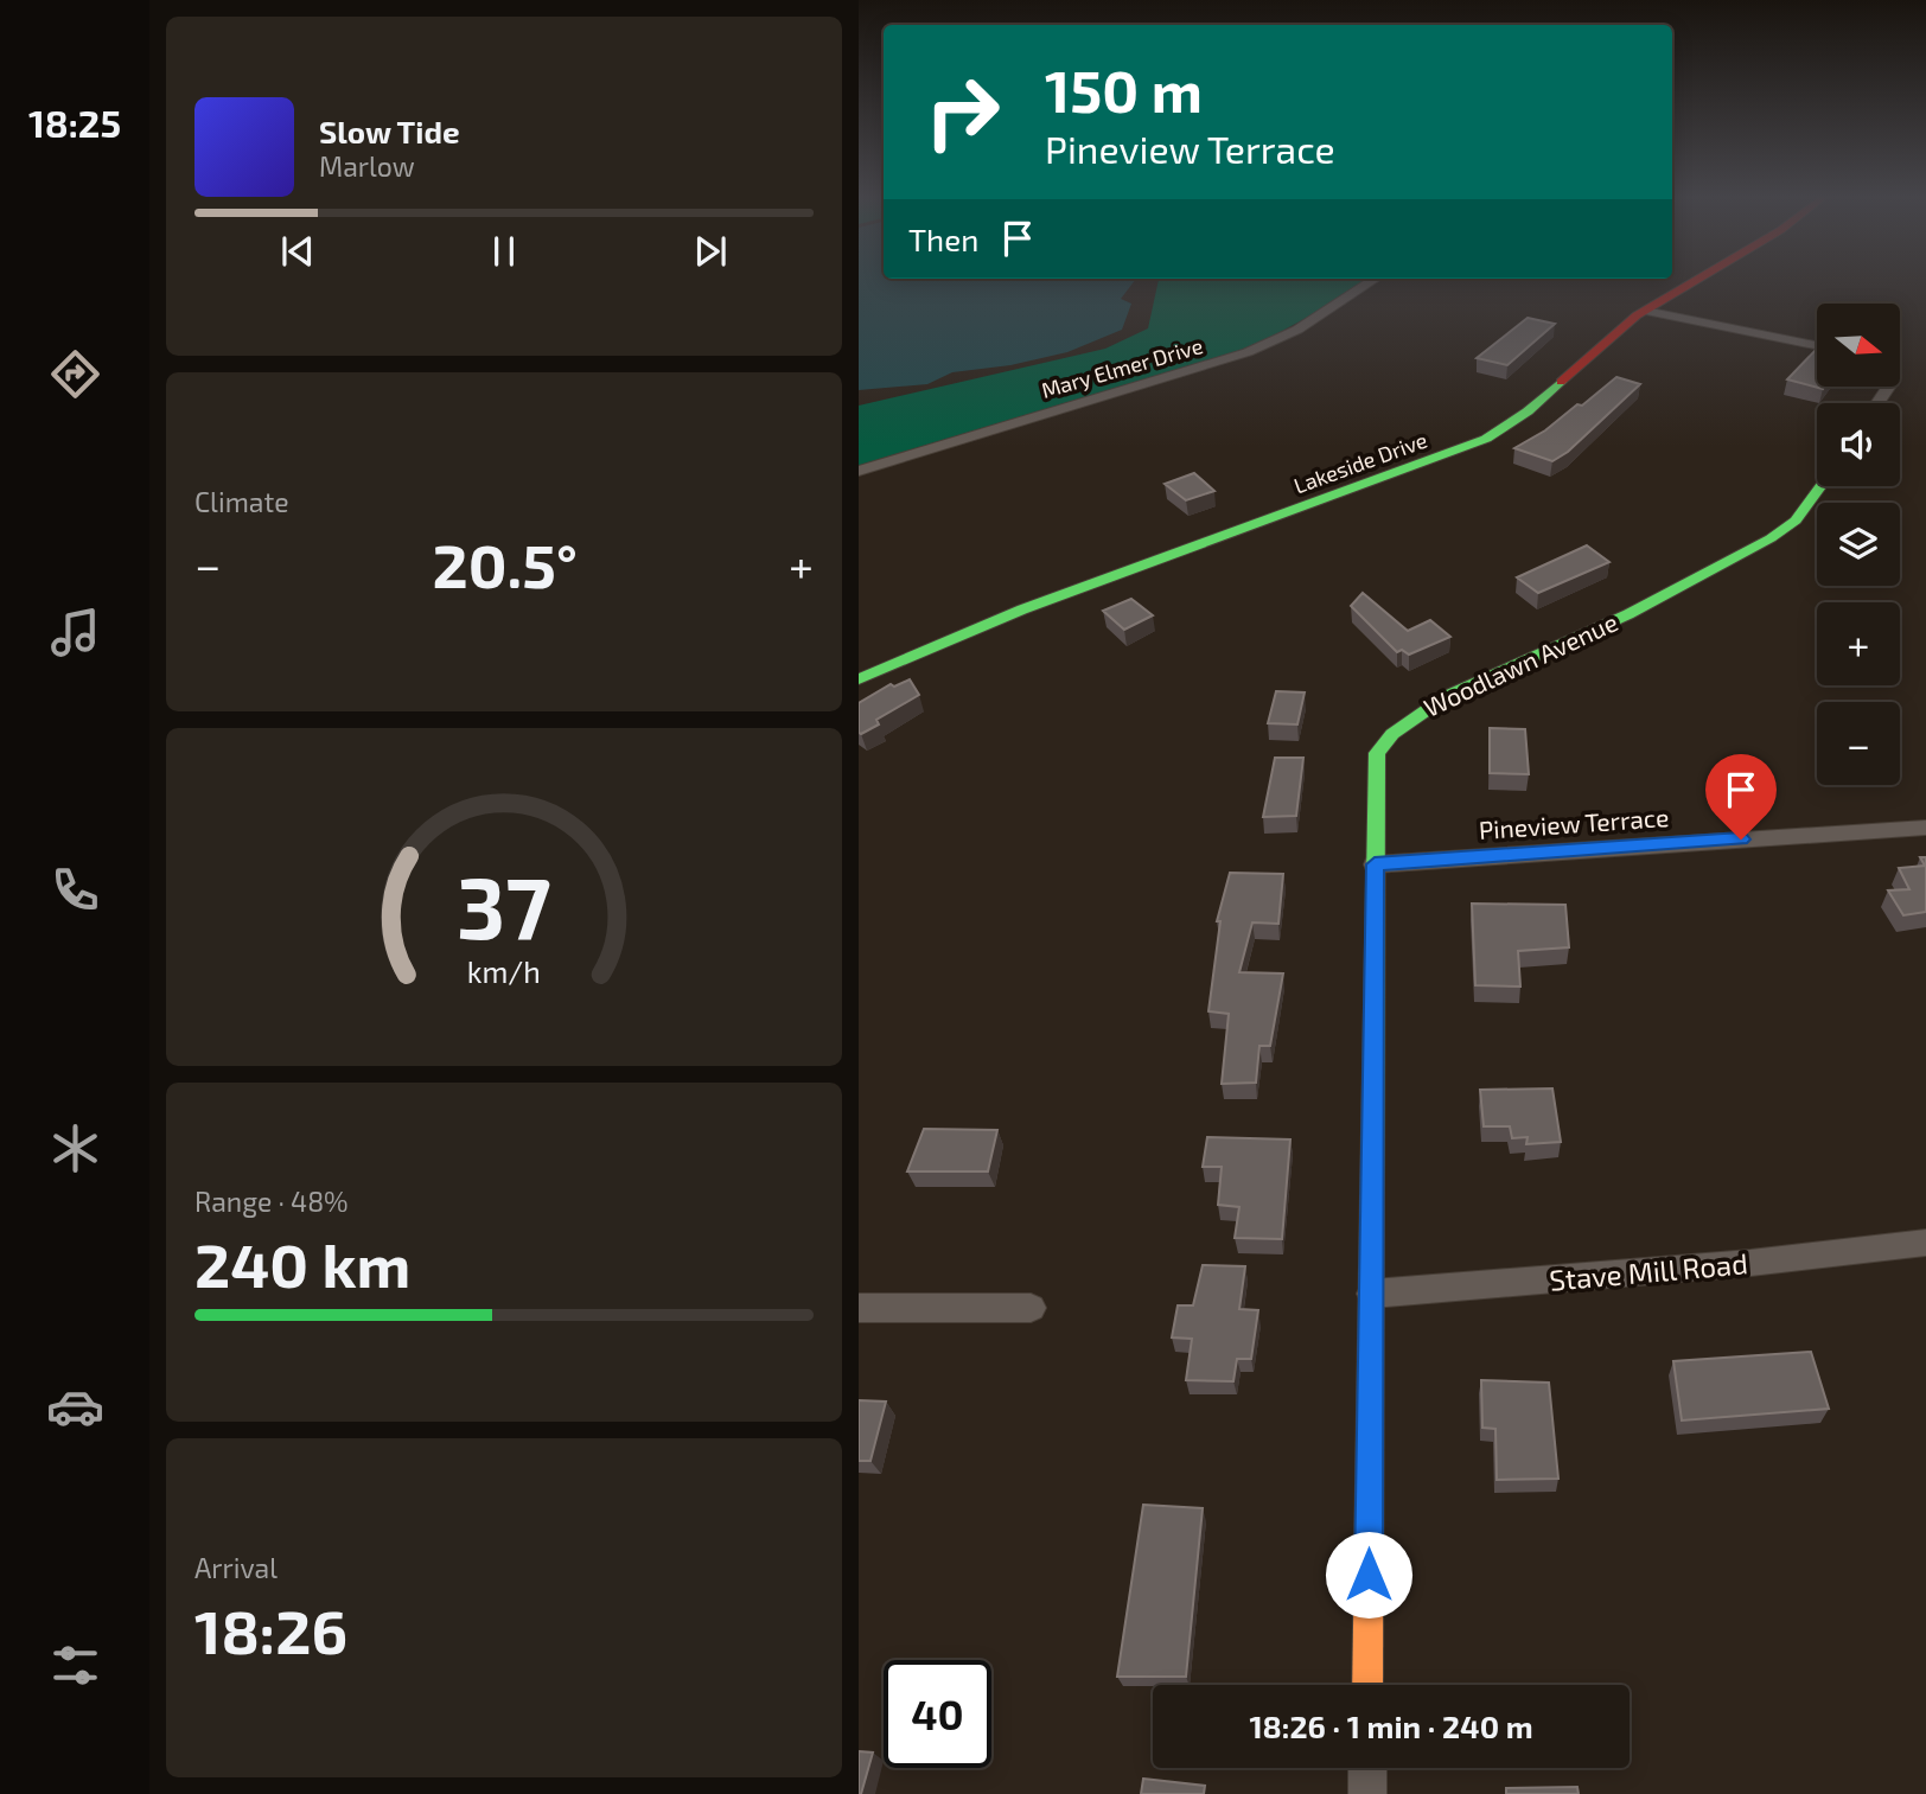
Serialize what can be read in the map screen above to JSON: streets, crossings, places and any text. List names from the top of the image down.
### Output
{
  "streets": {
    "street": [
      "Mary Elmer Drive",
      "Lakeside Drive",
      "Woodlawn Avenue",
      "Pineview Terrace",
      "Stave Mill Road"
    ]
  },
  "crossings": [
    ["Woodlawn Avenue", "Pineview Terrace"],
    ["Woodlawn Avenue", "Stave Mill Road"]
  ],
  "north": "right",
  "page": {
    "tabs": "18:25",
    "turn": ["150 m", "Pineview Terrace"],
    "song": ["Slow Tide", "Marlow"],
    "then": "Then",
    "map_buttons": ["+", "−"],
    "tile": [
      "Climate",
      ["Range · 48%", "240 km"],
      ["Arrival", "18:26"]
    ],
    "heat": ["−", "20.5°", "+"],
    "limit": "40",
    "trip": "18:26 · 1 min · 240 m",
    "gauge": ["37", "km/h"]
  }
}
